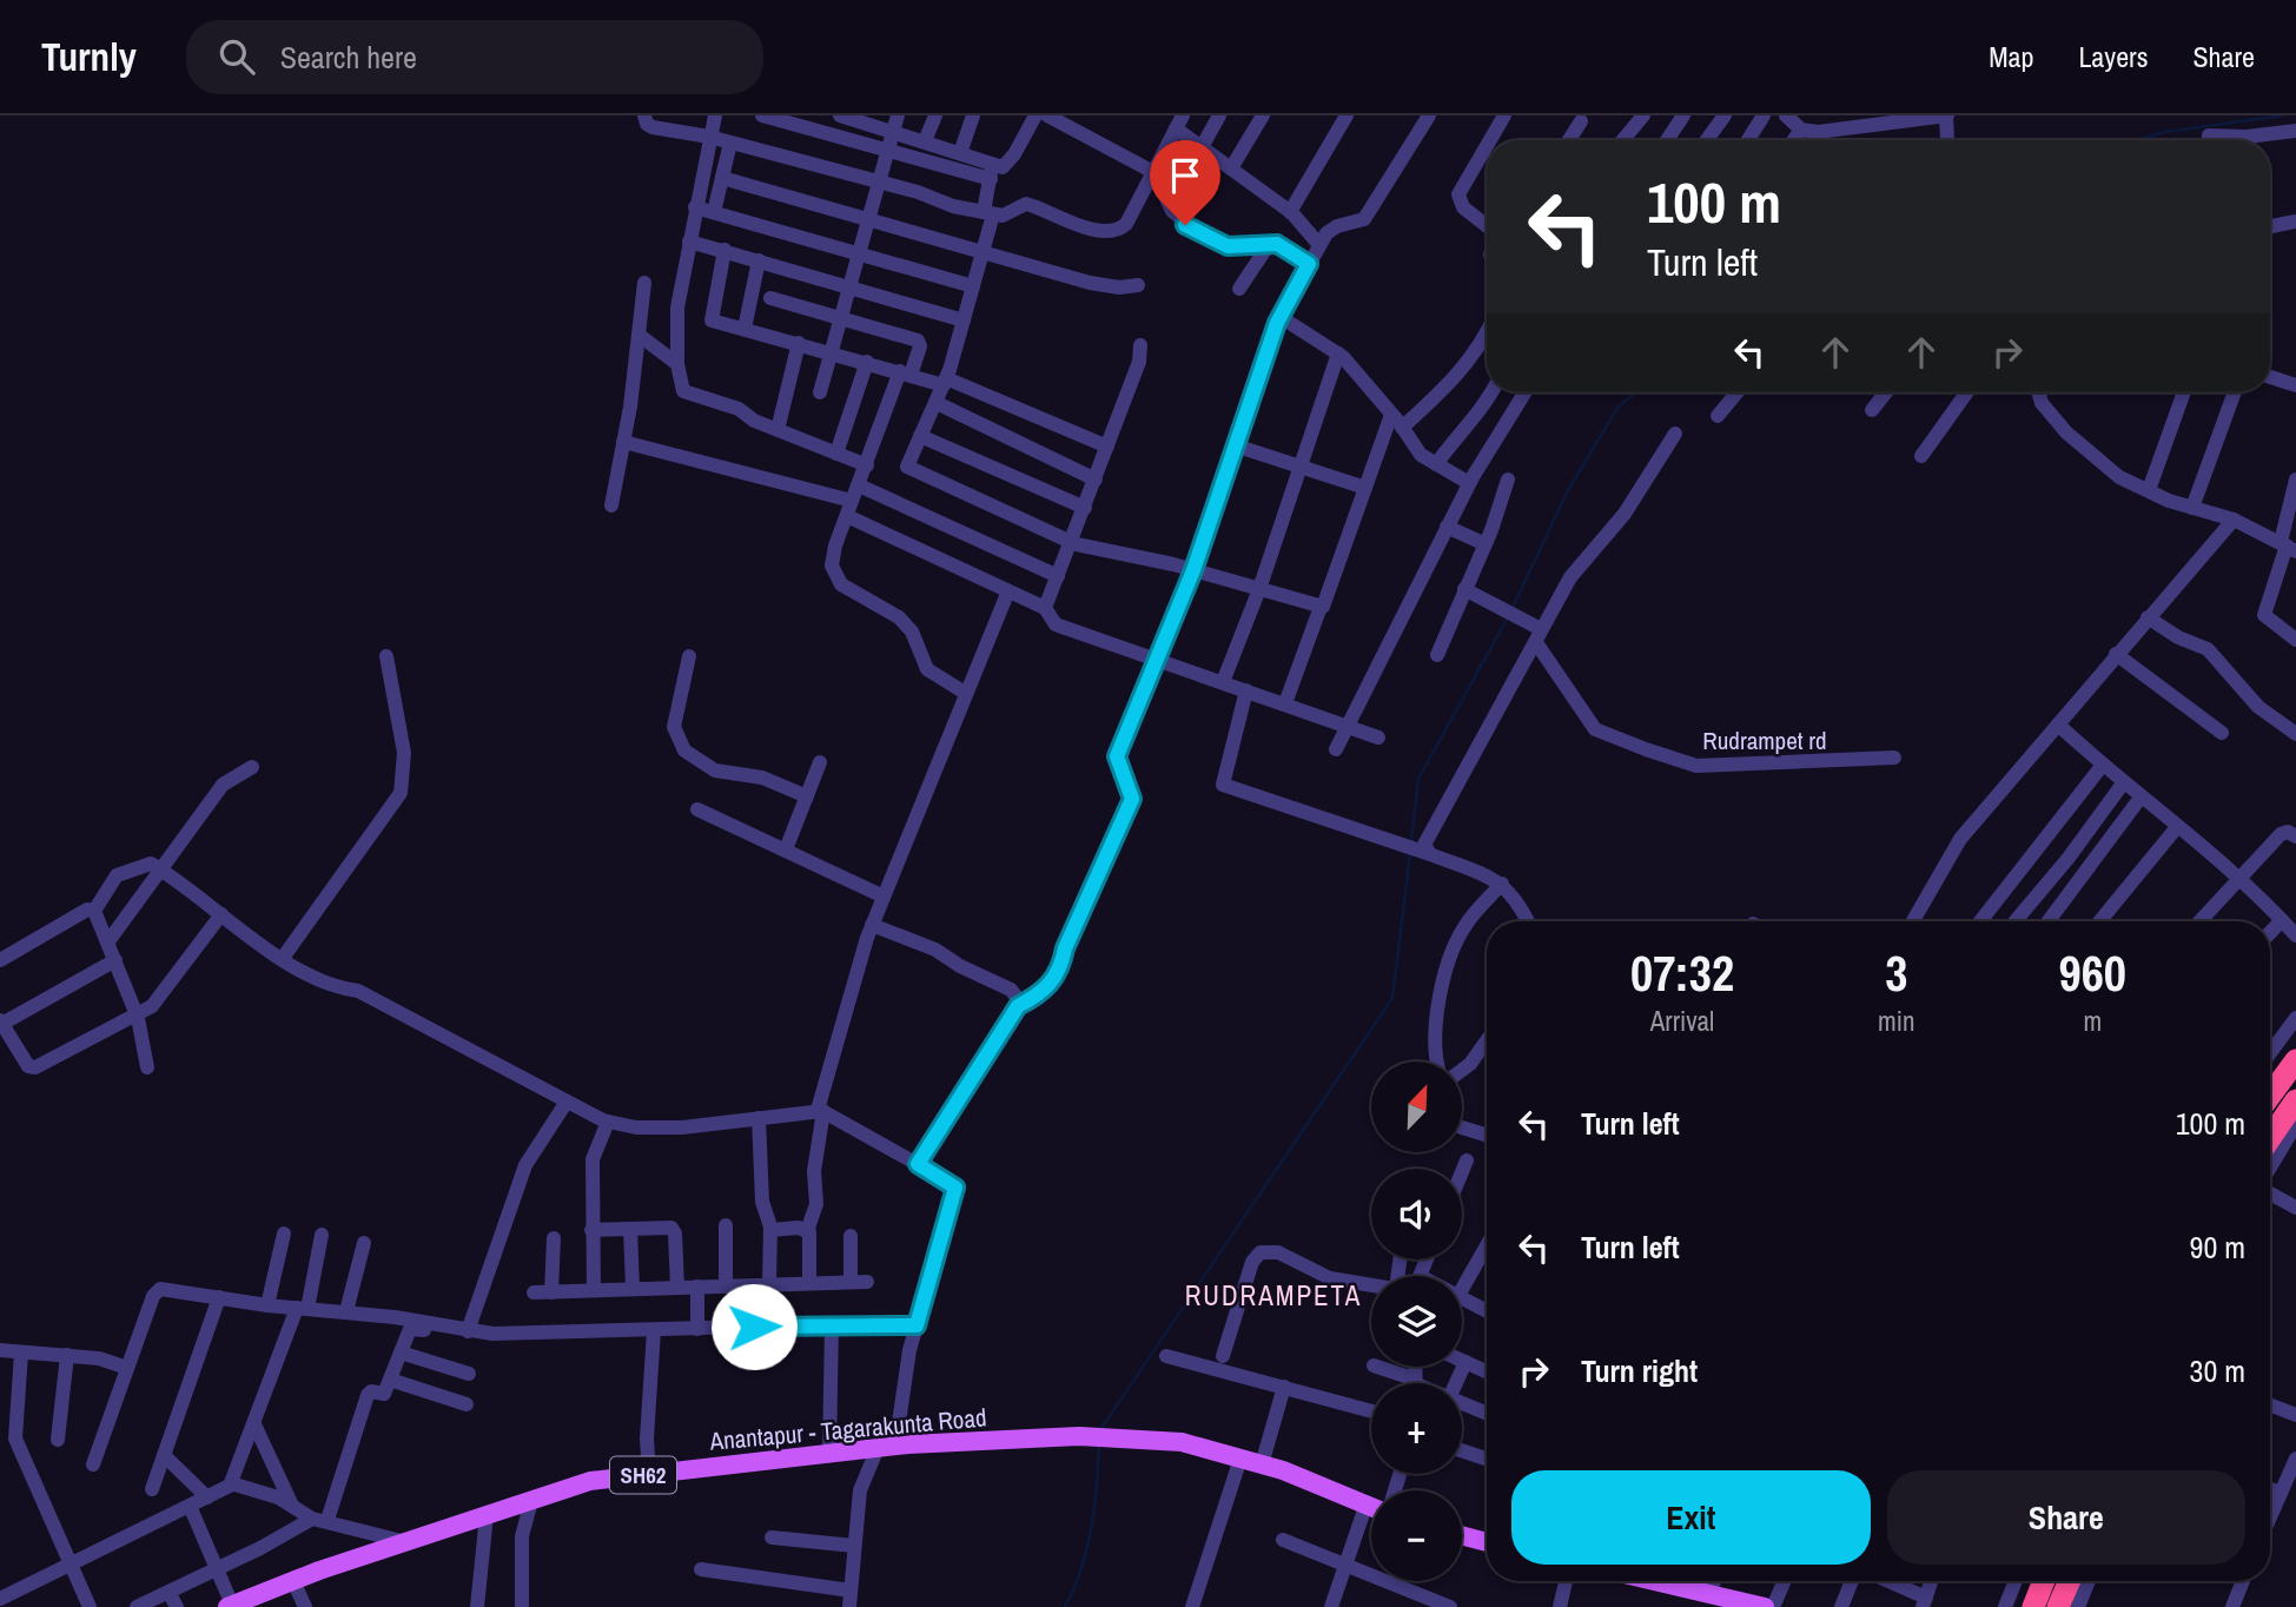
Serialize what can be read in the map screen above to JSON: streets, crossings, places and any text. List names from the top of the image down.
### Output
{
  "streets": {
    "main road": ["Anantapur - Tagarakunta Road", "SH62"],
    "street": ["Rudrampet rd"]
  },
  "districts": ["RUDRAMPETA"],
  "north": "top right",
  "page": {
    "header": "Turnly",
    "search": "Search here",
    "nav": ["Map", "Layers", "Share"],
    "turn": ["100 m", "Turn left"],
    "eta": [
      "07:32",
      "Arrival",
      "3",
      "min",
      "960",
      "m"
    ],
    "map_buttons": ["+", "−"],
    "list": [
      {
        "name": "Turn left",
        "value": "100 m"
      },
      {
        "name": "Turn left",
        "value": "90 m"
      },
      {
        "name": "Turn right",
        "value": "30 m"
      }
    ],
    "buttons": ["Exit", "Share"]
  }
}
